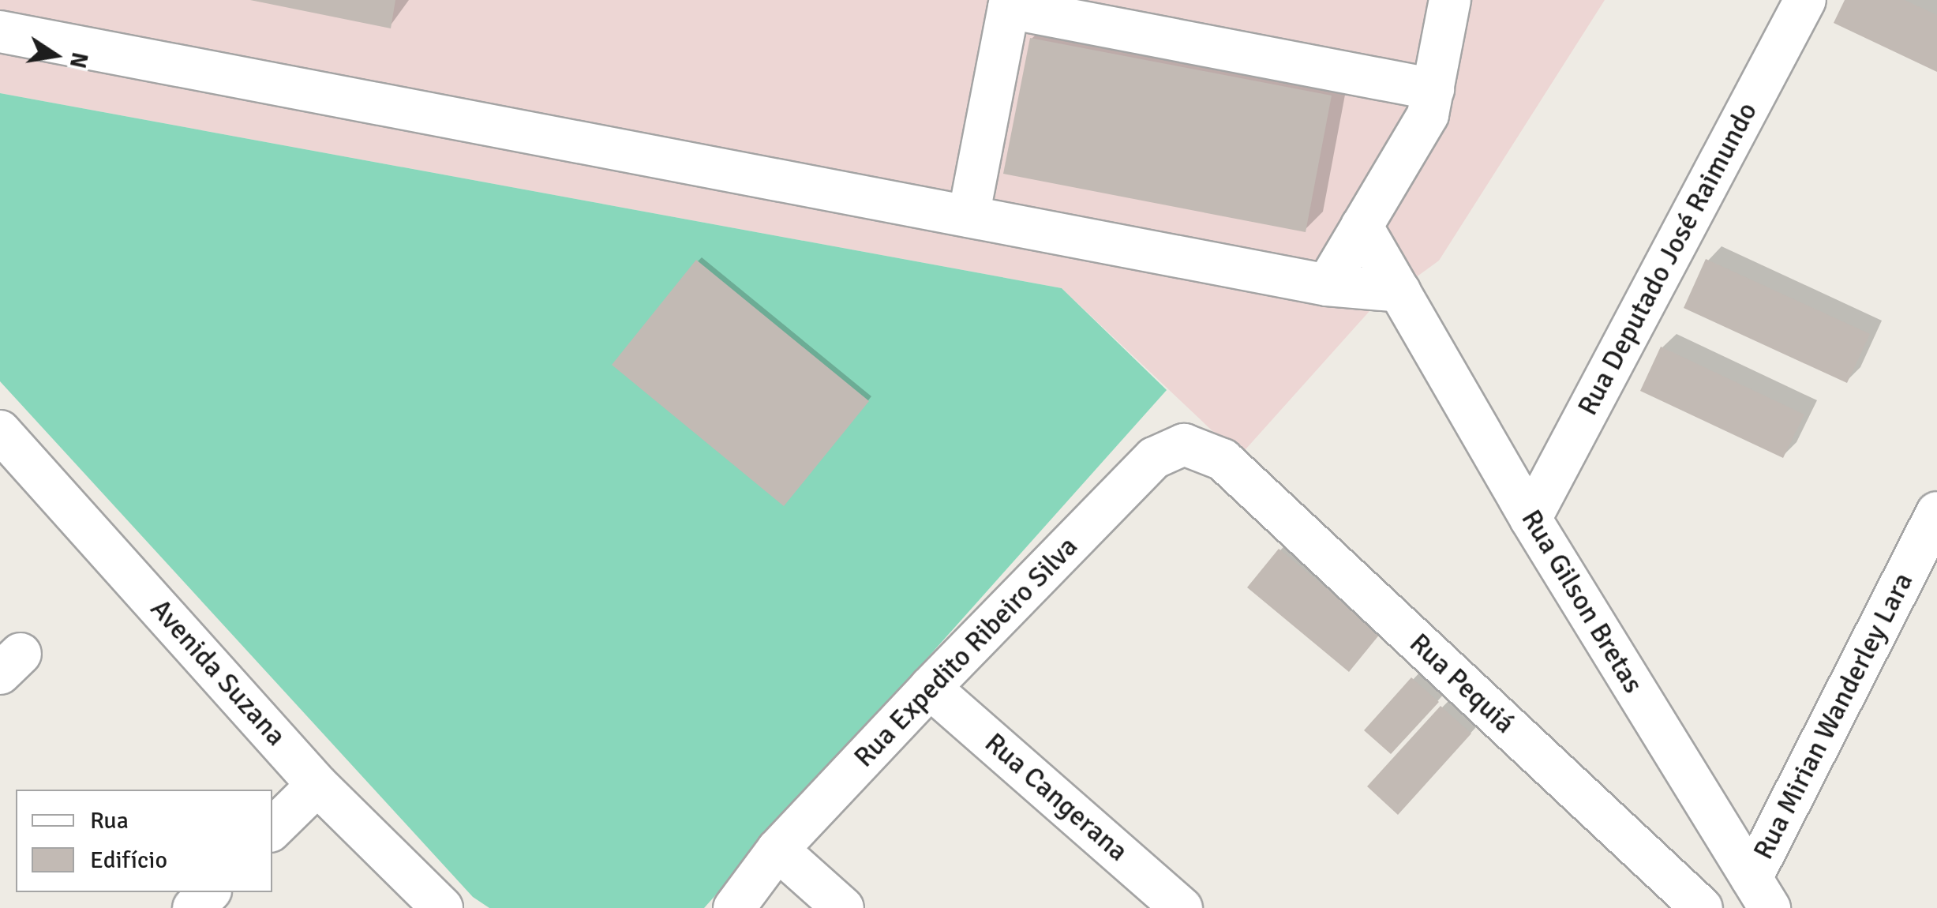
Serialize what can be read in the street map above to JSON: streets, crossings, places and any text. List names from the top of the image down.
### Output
{
  "streets": {
    "street": [
      "Rua Deputado José Raimundo",
      "Rua Gilson Bretas",
      "Rua Expedito Ribeiro Silva",
      "Avenida Suzana",
      "Rua Pequiá",
      "Rua Mirian Wanderley Lara",
      "Rua Cangerana"
    ]
  },
  "crossings": [
    ["Rua Deputado José Raimundo", "Rua Gilson Bretas"],
    ["Rua Gilson Bretas", "Rua Mirian Wanderley Lara"],
    ["Rua Expedito Ribeiro Silva", "Rua Pequiá"],
    ["Rua Expedito Ribeiro Silva", "Rua Cangerana"]
  ],
  "legend": ["Rua", "Edifício"],
  "north": "right"
}
